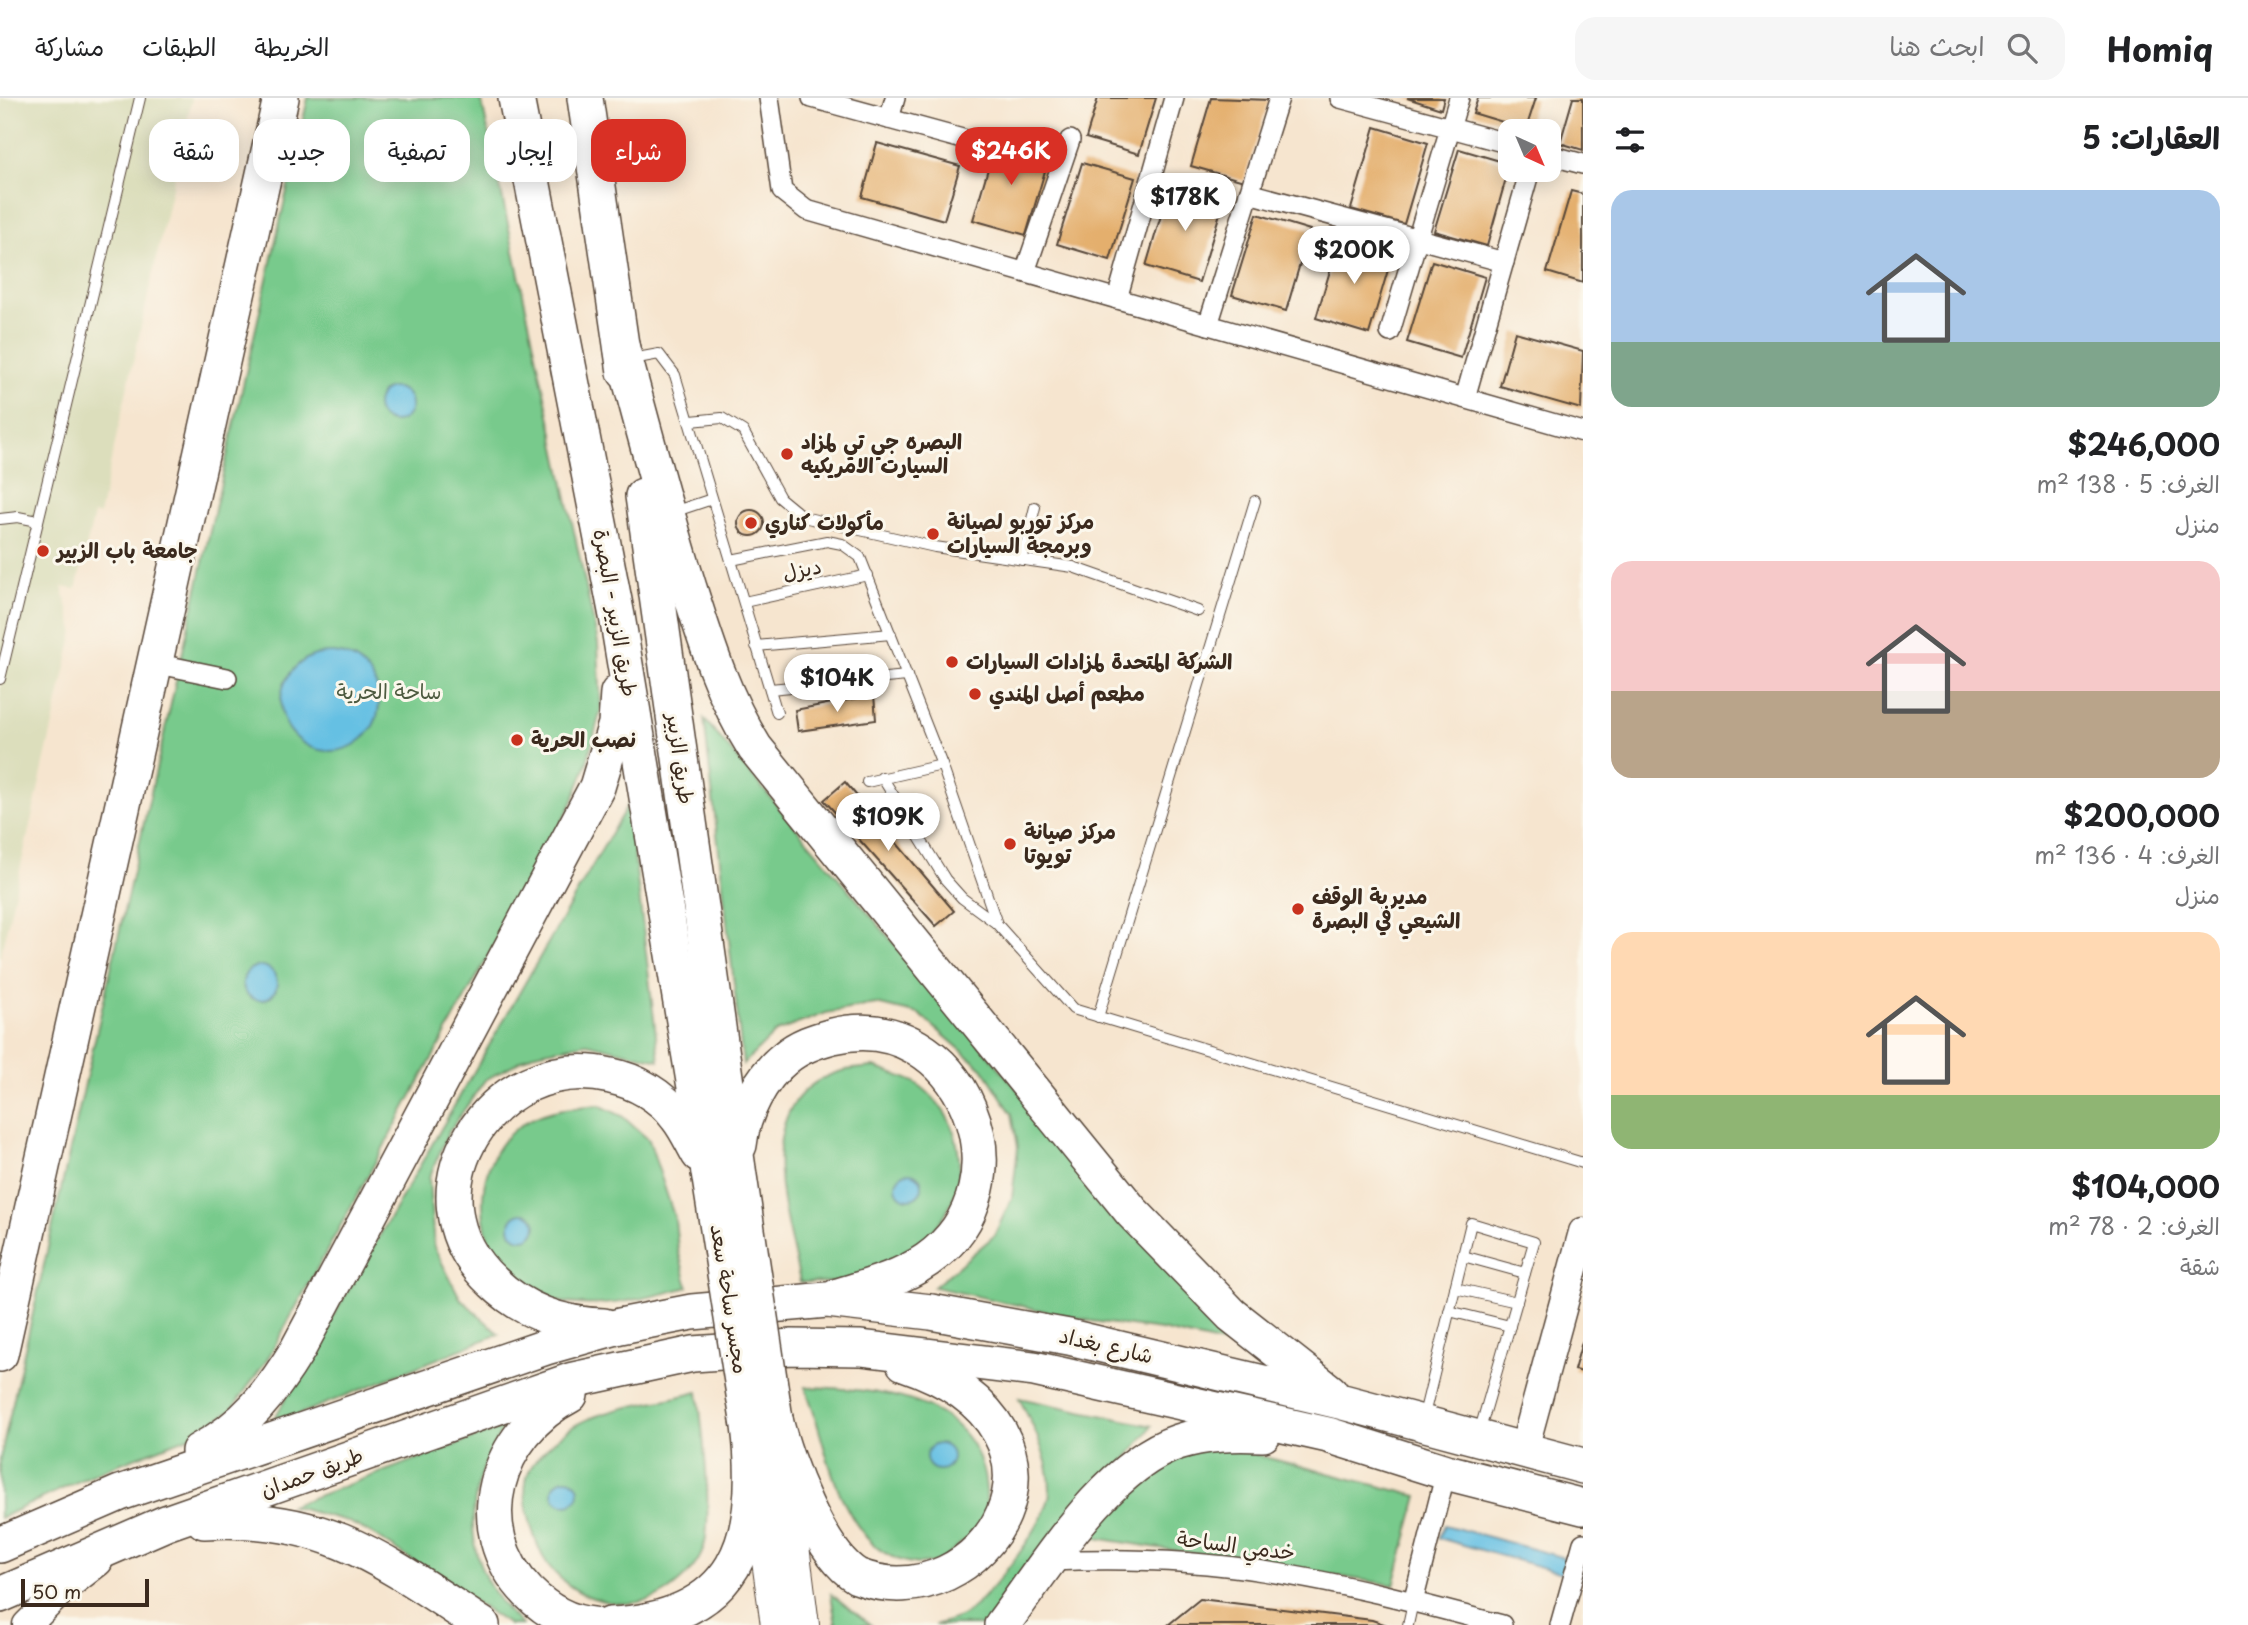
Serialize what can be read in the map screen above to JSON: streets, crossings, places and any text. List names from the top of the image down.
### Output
{
  "streets": {
    "highway": [
      "طريق الزبير - البصرة",
      "طريق الزبير",
      "مجسر ساحة سعد",
      "شارع بغداد",
      "طريق حمدان"
    ],
    "street": ["خدمي الساحة"],
    "lane": ["ديزل"]
  },
  "crossings": [
    ["طريق الزبير - البصرة", "طريق الزبير"],
    ["طريق الزبير - البصرة", "مجسر ساحة سعد"],
    ["طريق الزبير", "مجسر ساحة سعد"],
    ["شارع بغداد", "طريق حمدان"]
  ],
  "parks": ["ساحة الحرية"],
  "places": [
    "البصره جي تي لمزاد السيارت الامريكيه",
    "مأكولات كناري",
    "مركز توربو لصيانة وبرمجة السيارات",
    "جامعة باب الزبير",
    "الشركة المتحدة لمزادات السيارات",
    "مطعم أصل المندي",
    "نصب الحرية",
    "مركز صيانة تويوتا",
    "مديرية الوقف الشيعي في البصرة"
  ],
  "scale_bar": "50 m",
  "north": "bottom right",
  "page": {
    "header": "Homiq",
    "search": "ابحث هنا",
    "nav": ["الخريطة", "الطبقات", "مشاركة"],
    "heading": "العقارات: 5",
    "chip": [
      "شراء",
      "إيجار",
      "تصفية",
      "جديد",
      "شقة"
    ],
    "price": [
      "$246K",
      "$178K",
      "$200K",
      "$104K",
      "$109K"
    ],
    "list": [
      {
        "name": "$246,000",
        "note": "الغرف: 5 · 138 m² · منزل"
      },
      {
        "name": "$200,000",
        "note": "الغرف: 4 · 136 m² · منزل"
      },
      {
        "name": "$104,000",
        "note": "الغرف: 2 · 78 m² · شقة"
      }
    ],
    "scale": "50 m"
  }
}
